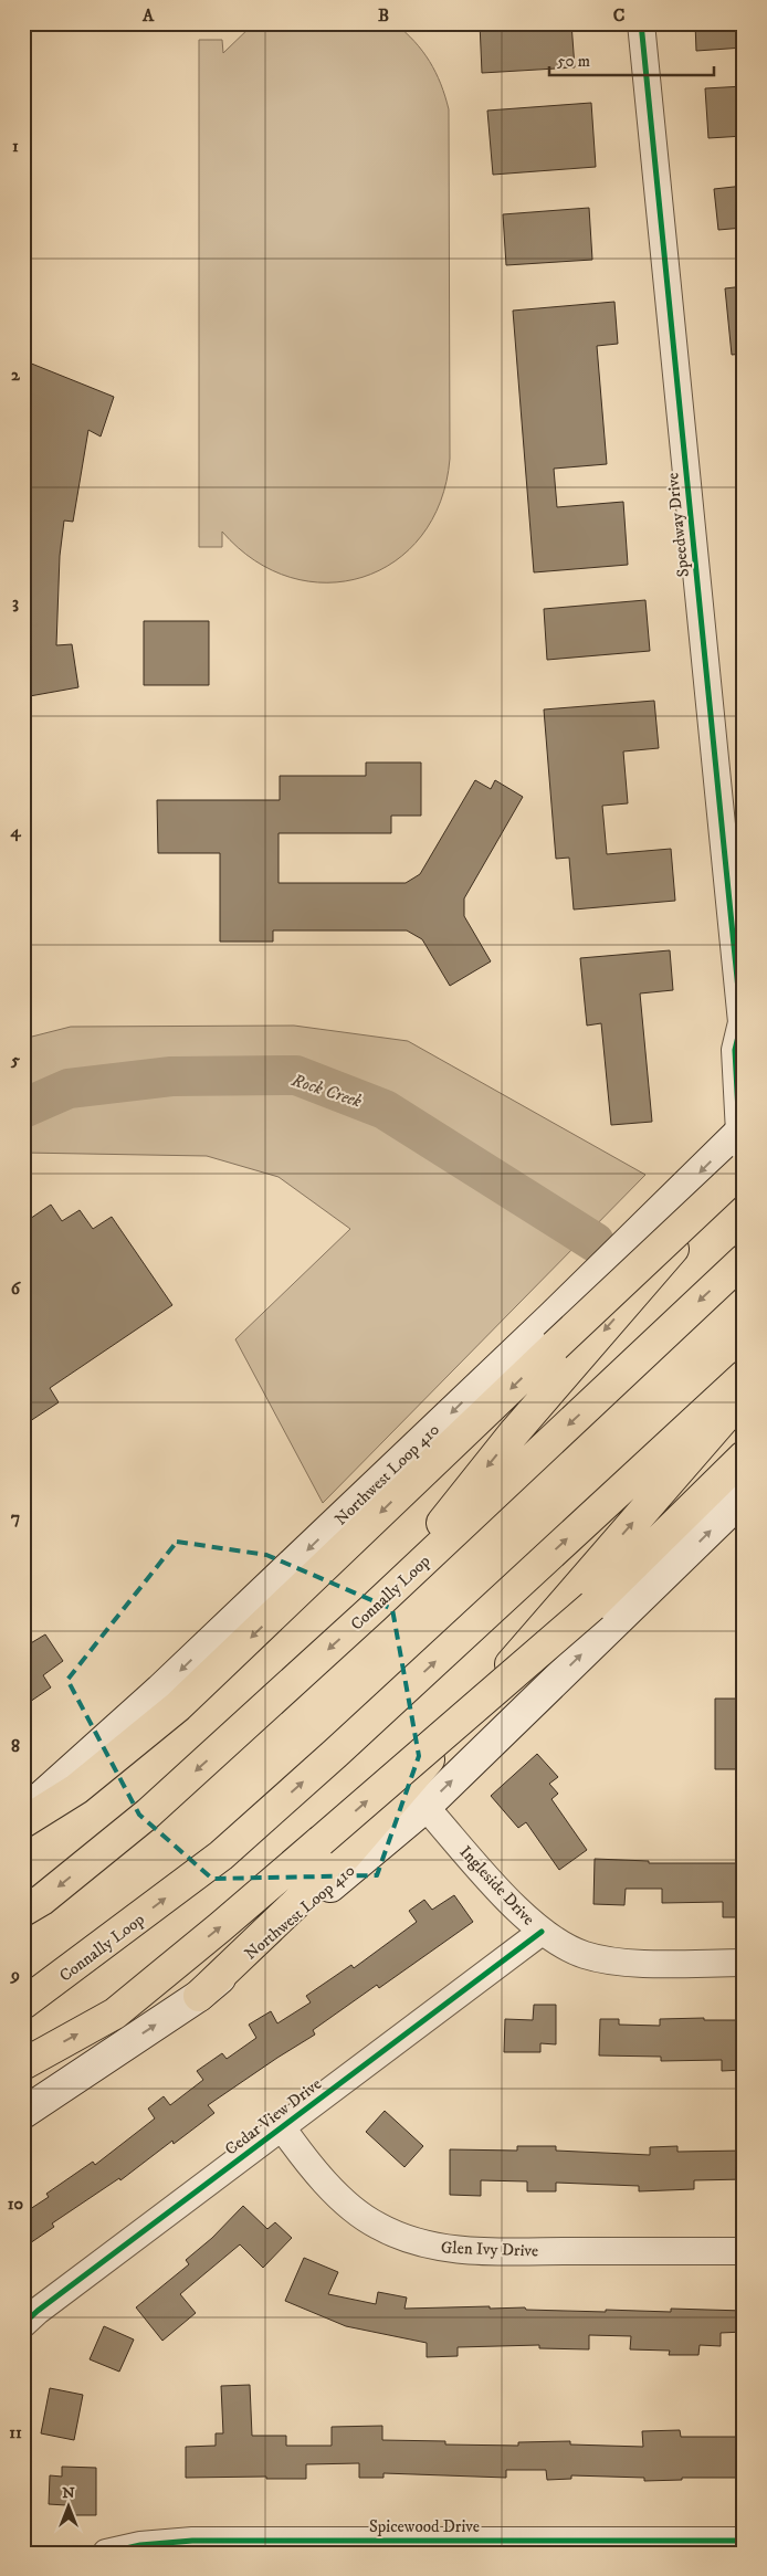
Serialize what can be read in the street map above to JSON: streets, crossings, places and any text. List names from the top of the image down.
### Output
{
  "streets": {
    "highway": ["Connally Loop"],
    "main road": ["Northwest Loop 410"],
    "street": [
      "Speedway Drive",
      "Ingleside Drive",
      "Cedar View Drive",
      "Glen Ivy Drive",
      "Spicewood Drive"
    ]
  },
  "crossings": [
    ["Speedway Drive", "Northwest Loop 410"],
    ["Northwest Loop 410", "Ingleside Drive"],
    ["Ingleside Drive", "Cedar View Drive"],
    ["Cedar View Drive", "Glen Ivy Drive"]
  ],
  "water": ["Rock Creek"],
  "scale_bar": "50 m",
  "north": "top",
  "grid": {
    "columns": ["A", "B", "C"],
    "rows": [
      "1",
      "2",
      "3",
      "4",
      "5",
      "6",
      "7",
      "8",
      "9",
      "10",
      "11"
    ]
  }
}
